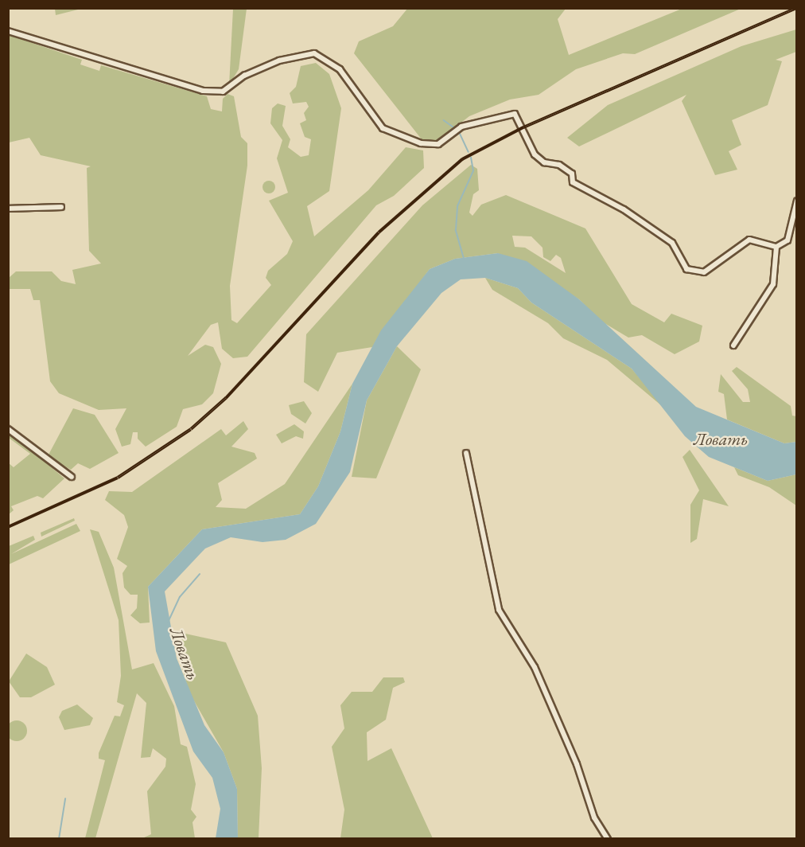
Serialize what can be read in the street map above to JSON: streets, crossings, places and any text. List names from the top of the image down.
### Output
{
  "water": ["Ловать"]
}
